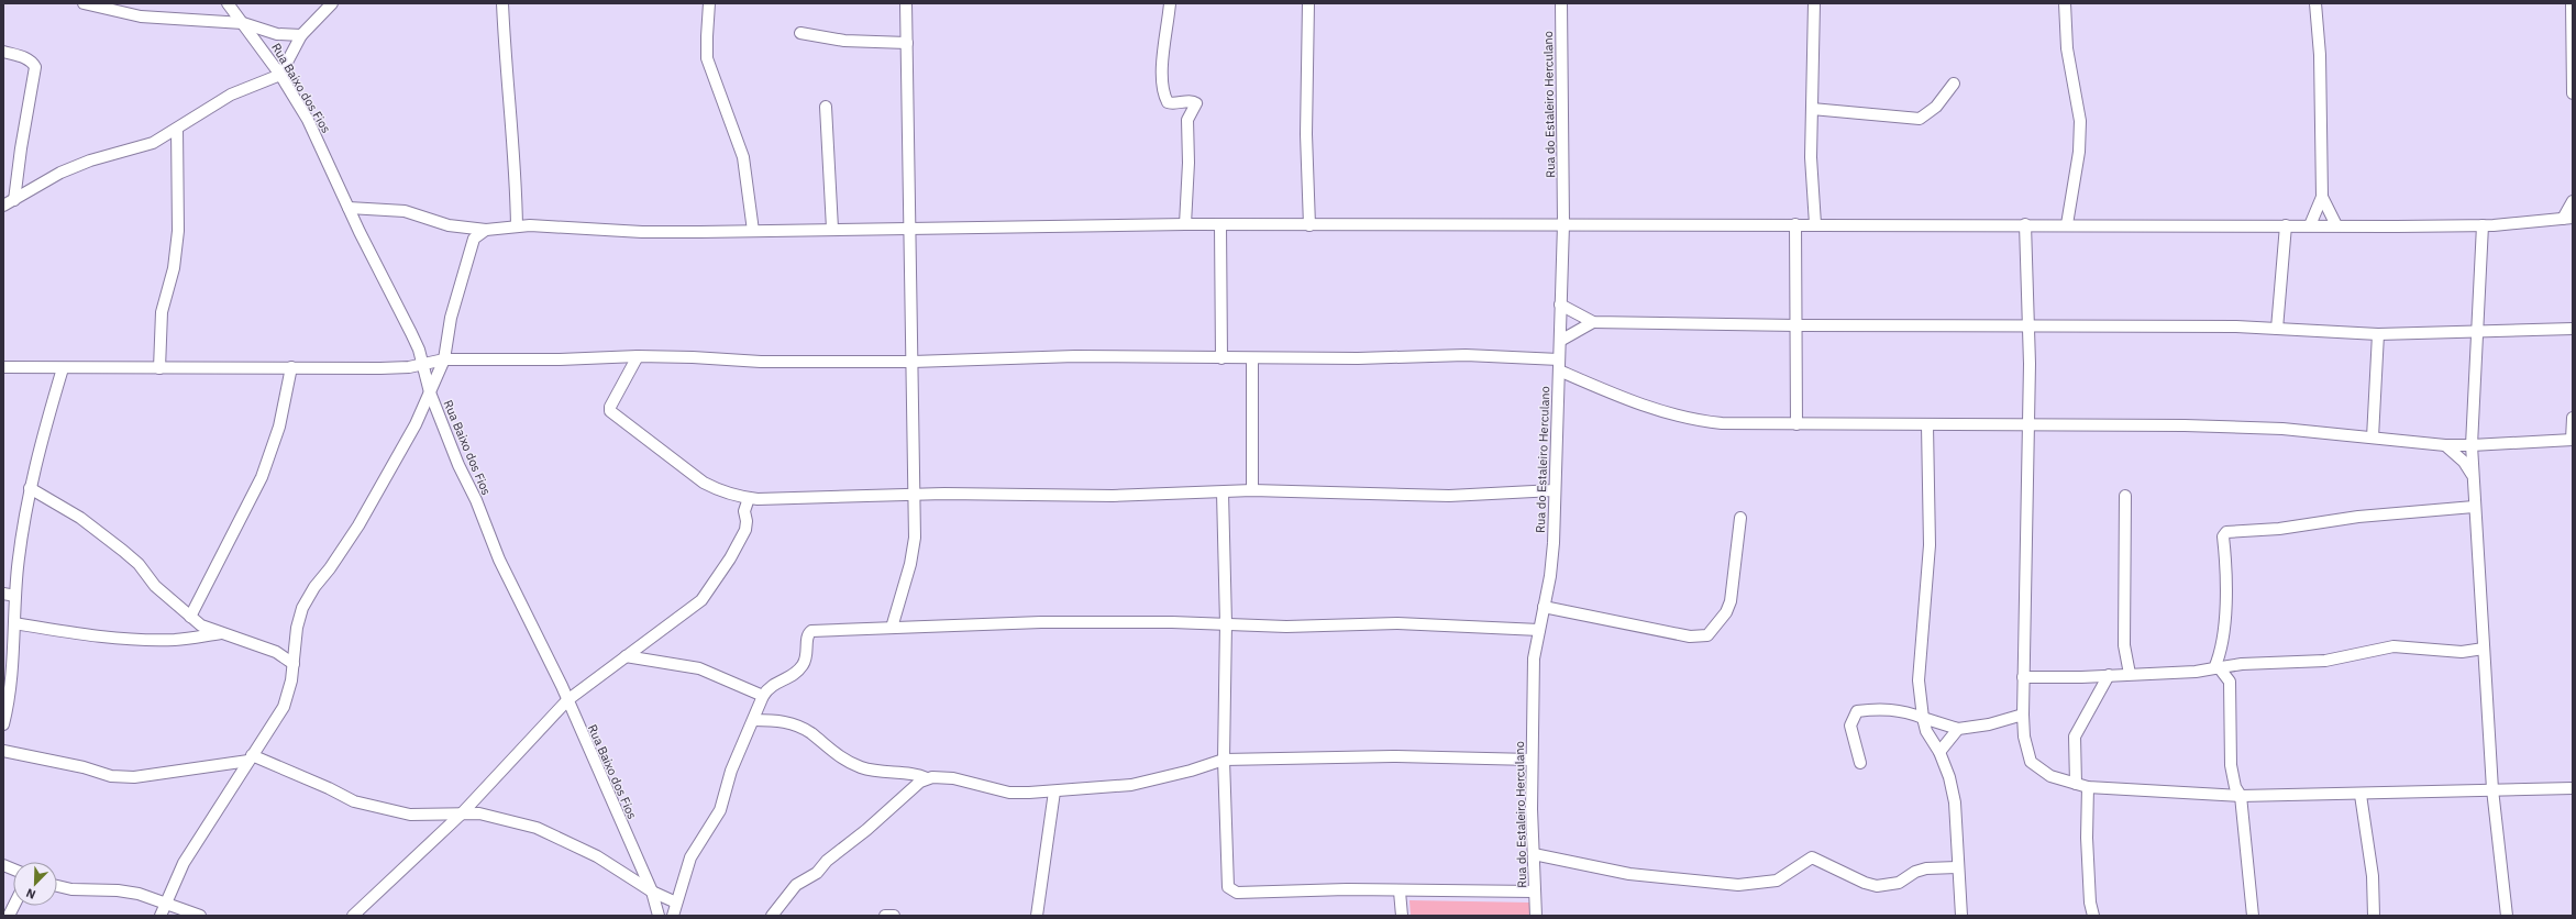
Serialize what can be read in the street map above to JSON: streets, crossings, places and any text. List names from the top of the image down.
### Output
{
  "streets": {
    "street": ["Rua Baixo dos Fios", "Rua do Estaleiro Herculano"]
  },
  "north": "bottom left"
}
